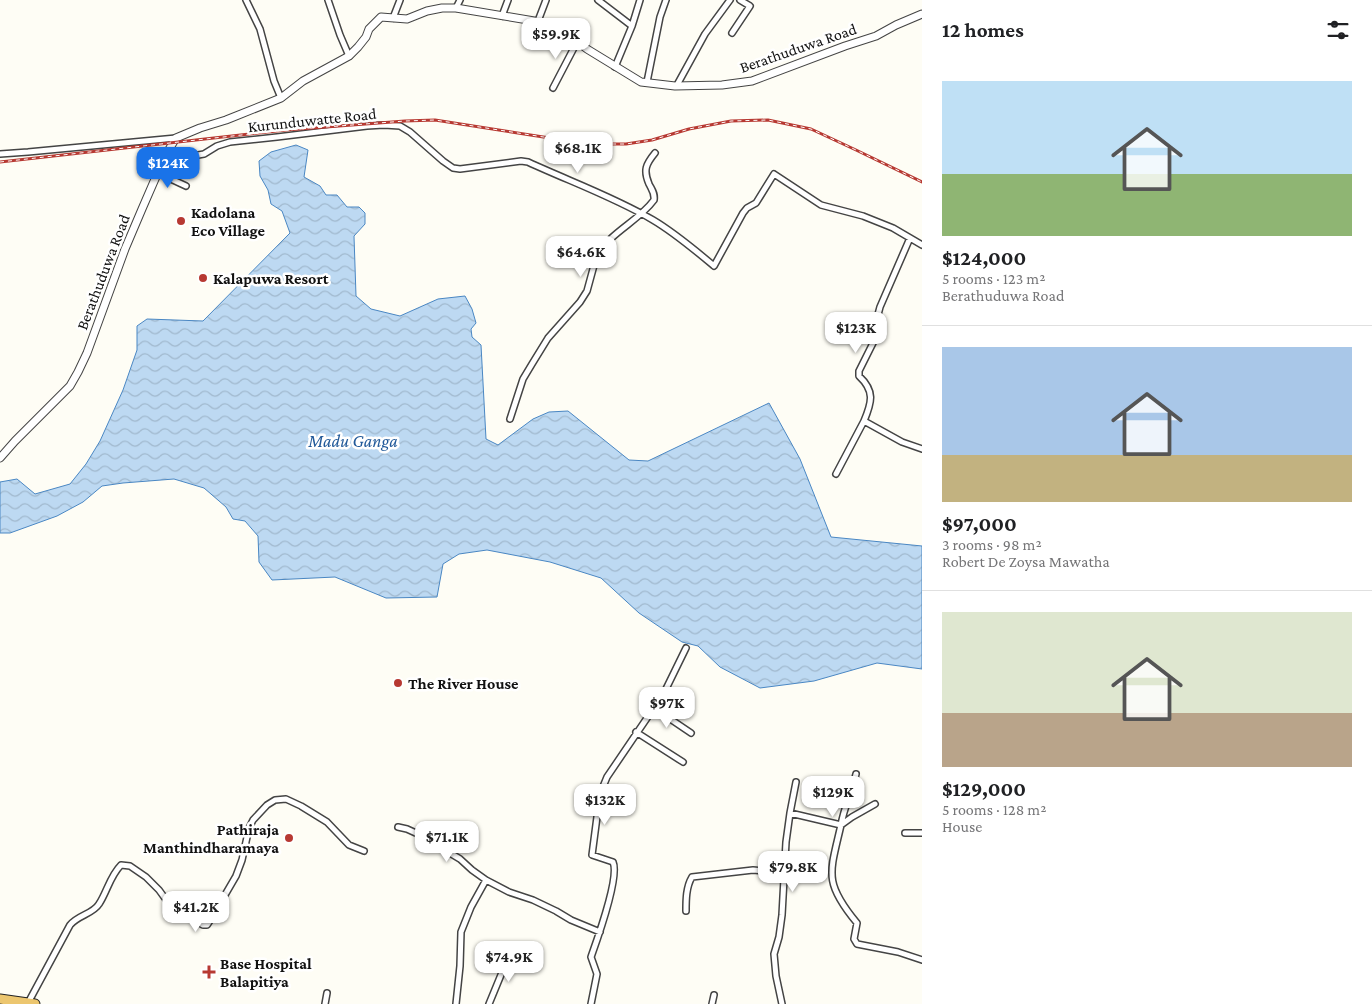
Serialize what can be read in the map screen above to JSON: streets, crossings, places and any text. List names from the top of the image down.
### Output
{
  "streets": {
    "street": ["Berathuduwa Road", "Kurunduwatte Road"]
  },
  "crossings": [
    ["Berathuduwa Road", "Kurunduwatte Road"]
  ],
  "water": ["Madu Ganga"],
  "places": {
    "other": [
      "Kadolana Eco Village",
      "Kalapuwa Resort",
      "The River House",
      "Pathiraja Manthindharamaya"
    ],
    "health": ["Base Hospital Balapitiya"]
  },
  "page": {
    "heading": "12 homes",
    "price": [
      "$59.9K",
      "$68.1K",
      "$124K",
      "$64.6K",
      "$123K",
      "$97K",
      "$129K",
      "$132K",
      "$71.1K",
      "$79.8K",
      "$41.2K",
      "$74.9K"
    ],
    "list": [
      {
        "name": "$124,000",
        "note": "5 rooms · 123 m² · Berathuduwa Road"
      },
      {
        "name": "$97,000",
        "note": "3 rooms · 98 m² · Robert De Zoysa Mawatha"
      },
      {
        "name": "$129,000",
        "note": "5 rooms · 128 m² · House"
      }
    ]
  }
}
